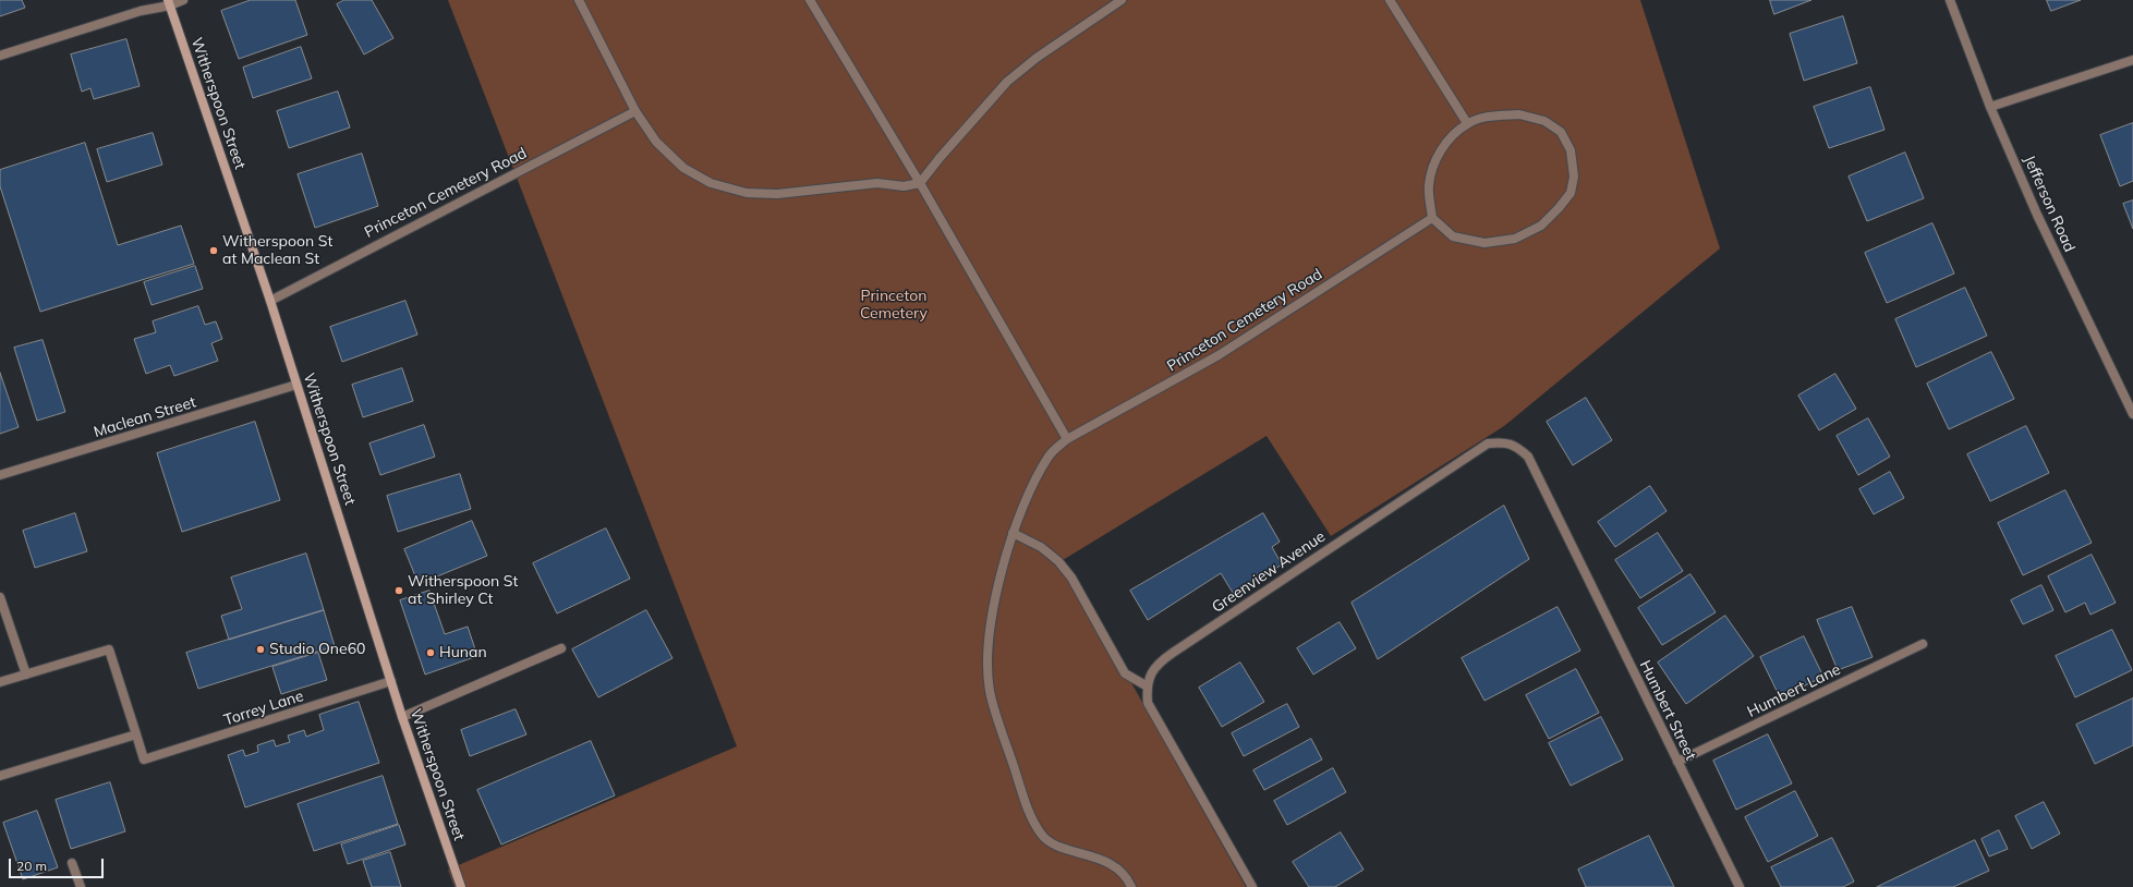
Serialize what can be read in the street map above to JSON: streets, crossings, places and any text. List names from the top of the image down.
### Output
{
  "streets": {
    "street": [
      "Witherspoon Street",
      "Princeton Cemetery Road",
      "Jefferson Road",
      "Maclean Street",
      "Greenview Avenue",
      "Humbert Lane",
      "Torrey Lane",
      "Humbert Street"
    ]
  },
  "crossings": [
    ["Witherspoon Street", "Princeton Cemetery Road"],
    ["Witherspoon Street", "Maclean Street"],
    ["Witherspoon Street", "Torrey Lane"],
    ["Greenview Avenue", "Humbert Street"],
    ["Humbert Lane", "Humbert Street"]
  ],
  "parks": ["Princeton Cemetery"],
  "places": [
    "Witherspoon St at Maclean St",
    "Witherspoon St at Shirley Ct",
    "Studio One60",
    "Hunan"
  ],
  "scale_bar": "20 m"
}
